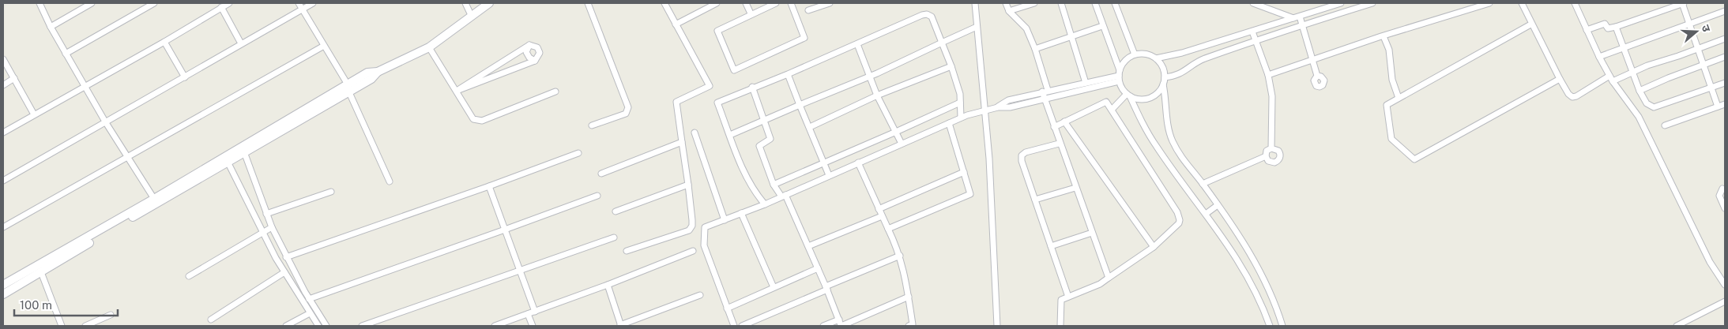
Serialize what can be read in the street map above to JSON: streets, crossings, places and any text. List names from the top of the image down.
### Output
{
  "scale_bar": "100 m",
  "north": "right"
}
